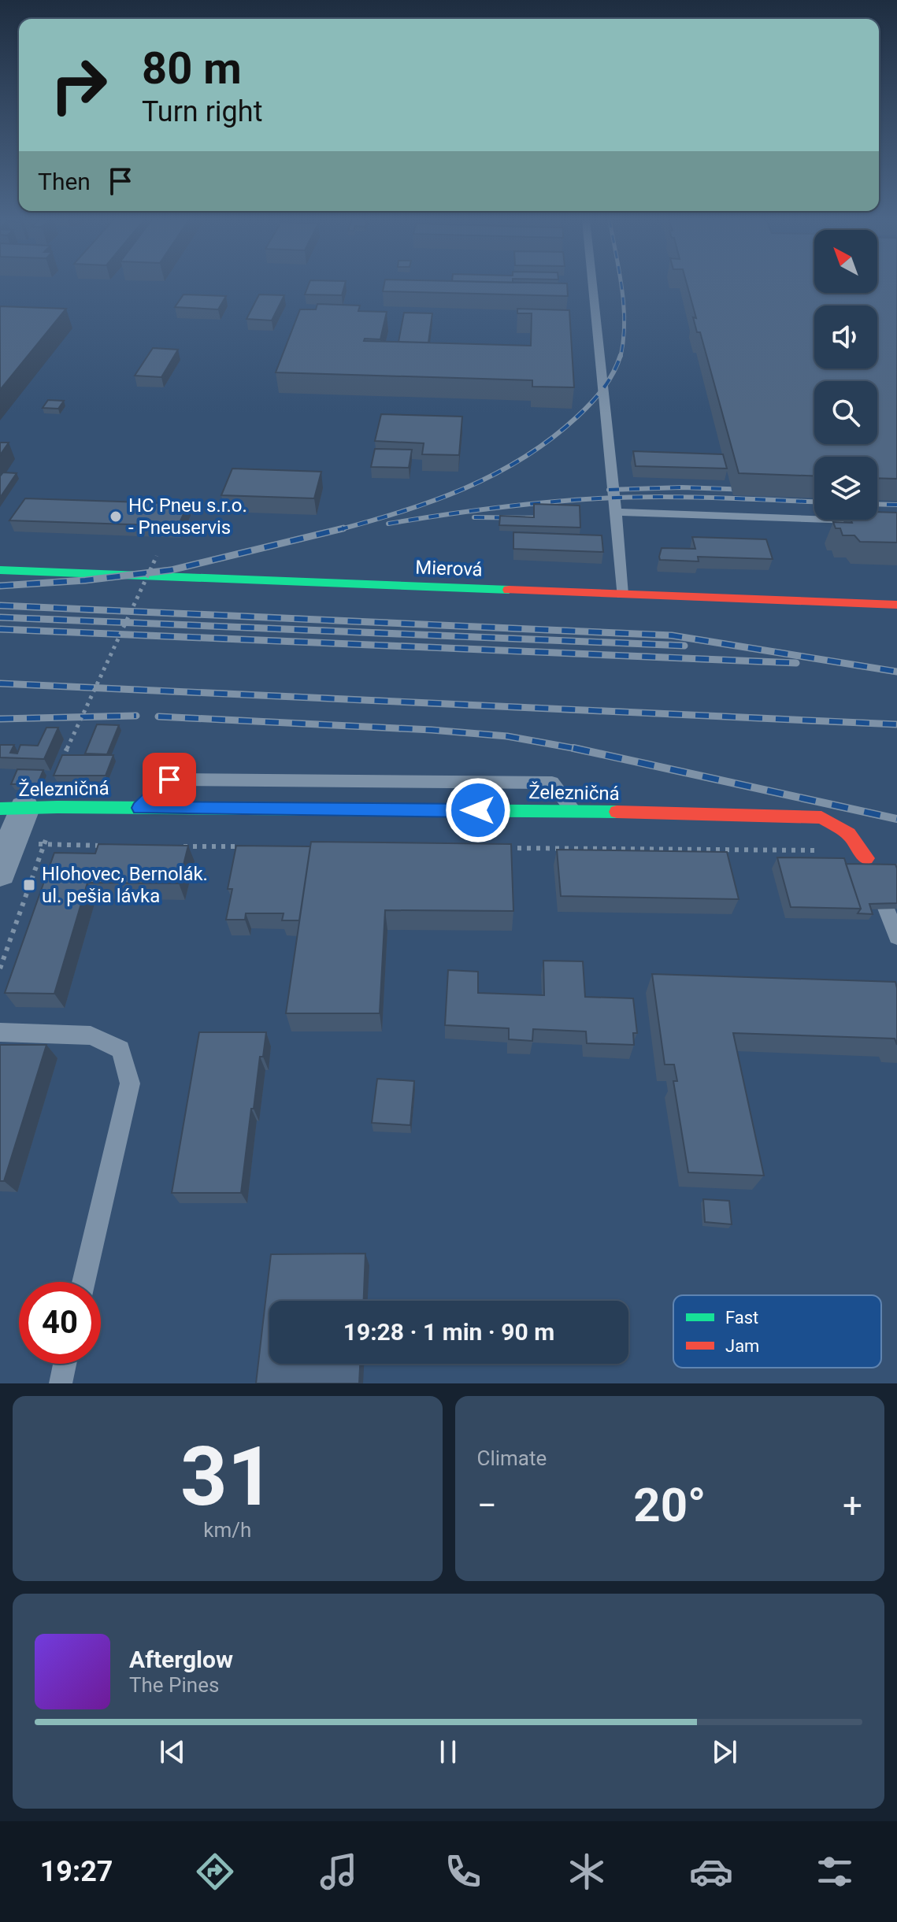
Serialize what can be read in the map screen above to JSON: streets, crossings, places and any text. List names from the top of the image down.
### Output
{
  "streets": {
    "street": ["Mierová", "Železničná"]
  },
  "places": {
    "other": ["HC Pneu s.r.o. - Pneuservis"],
    "transit": ["Hlohovec, Bernolák. ul. pešia lávka"]
  },
  "legend": ["Fast", "Jam"],
  "north": "top left",
  "page": {
    "turn": ["80 m", "Turn right"],
    "then": "Then",
    "limit": "40",
    "trip": "19:28 · 1 min · 90 m",
    "tile": [
      ["31", "km/h"],
      "Climate"
    ],
    "heat": ["−", "20°", "+"],
    "song": ["Afterglow", "The Pines"],
    "tabs": "19:27"
  }
}
